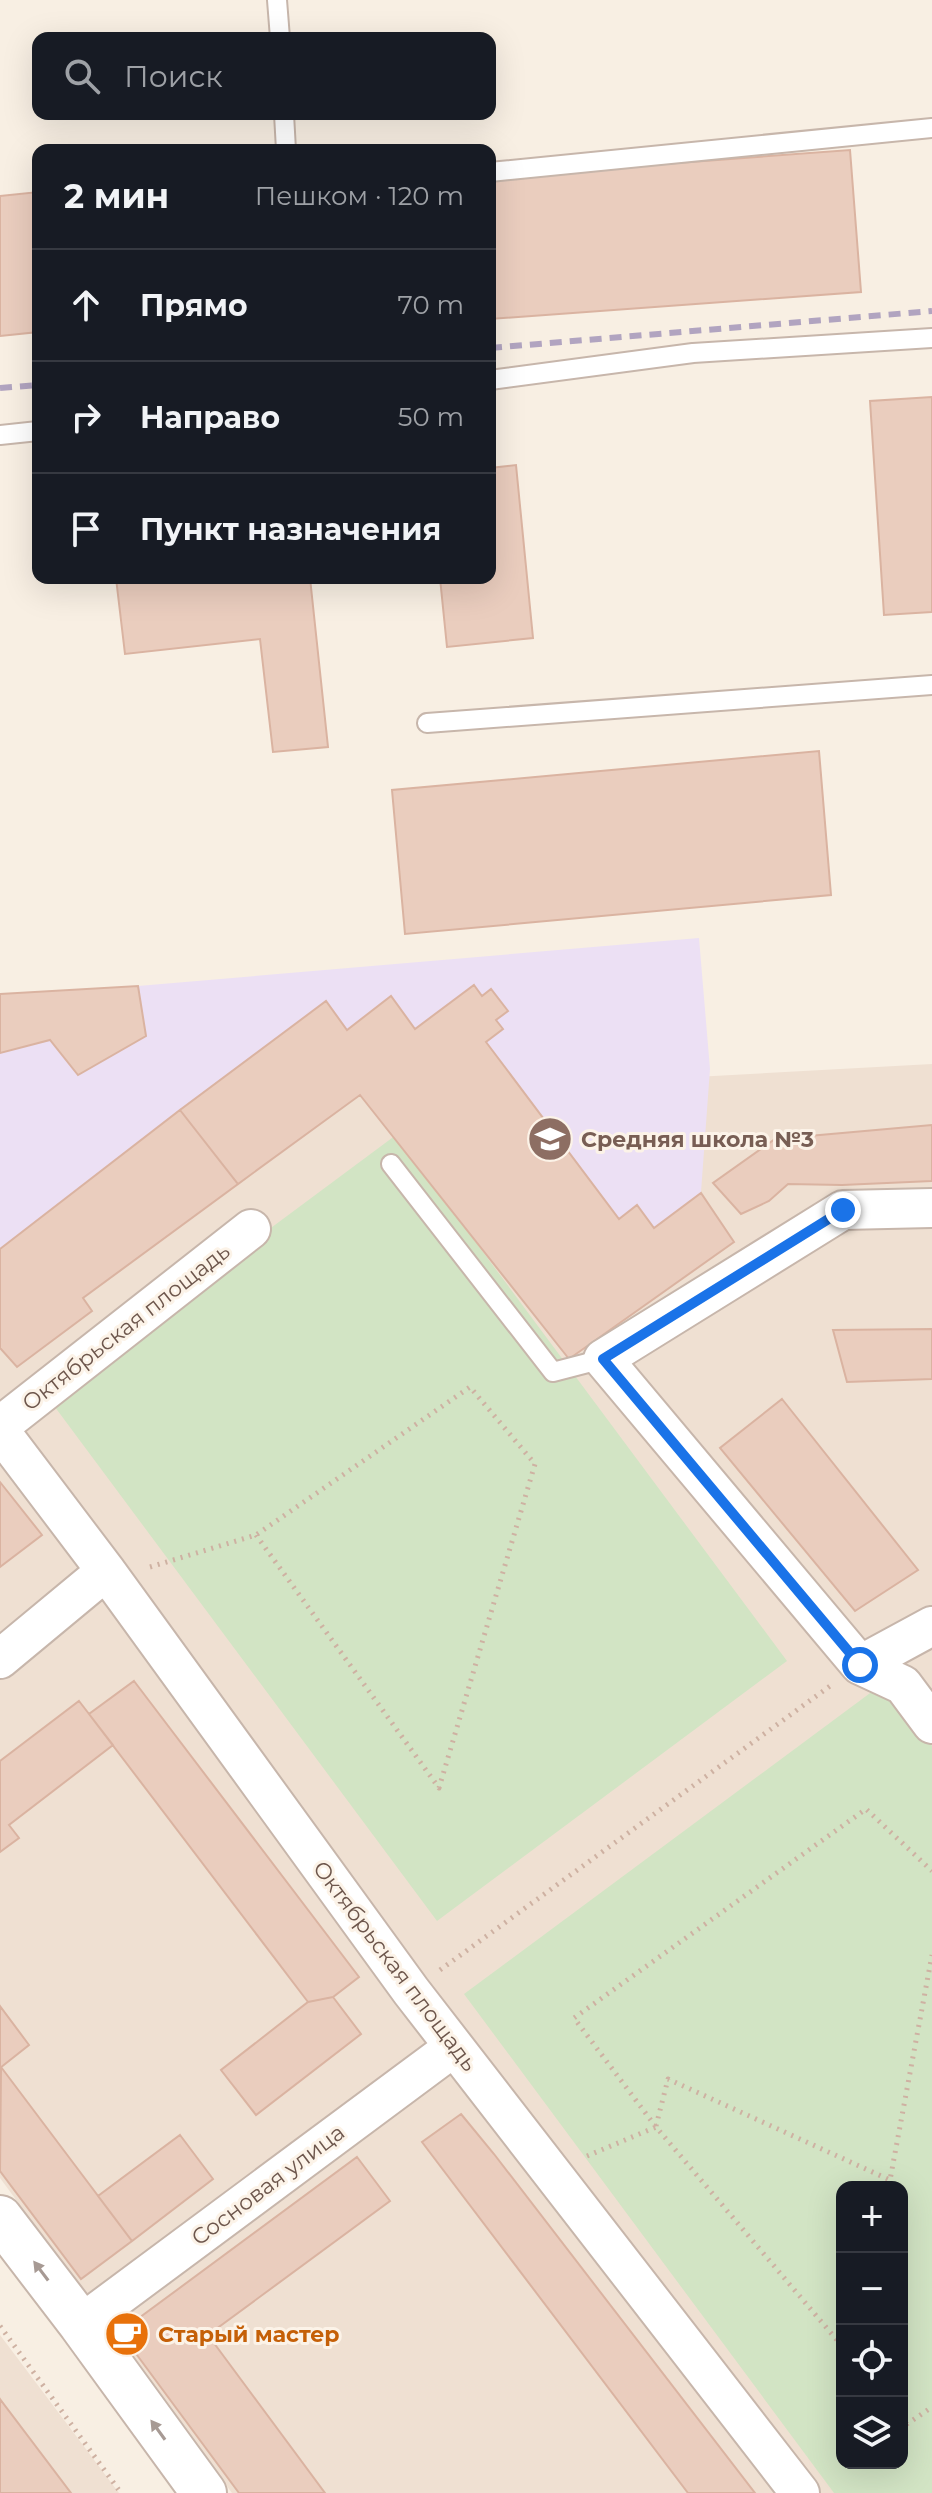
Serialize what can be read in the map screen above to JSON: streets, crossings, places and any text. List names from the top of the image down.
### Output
{
  "streets": {
    "street": ["Октябрьская площадь", "Сосновая улица"]
  },
  "crossings": [
    ["Октябрьская площадь", "Сосновая улица"]
  ],
  "places": {
    "school or university": ["Средняя школа №3"],
    "cafe": ["Старый мастер"]
  },
  "page": {
    "search": "Поиск",
    "heading": ["2 мин", "Пешком · 120 m"],
    "list": [
      ["Прямо", "70 m"],
      ["Направо", "50 m"],
      "Пункт назначения"
    ],
    "map_buttons": ["+", "−"]
  }
}
